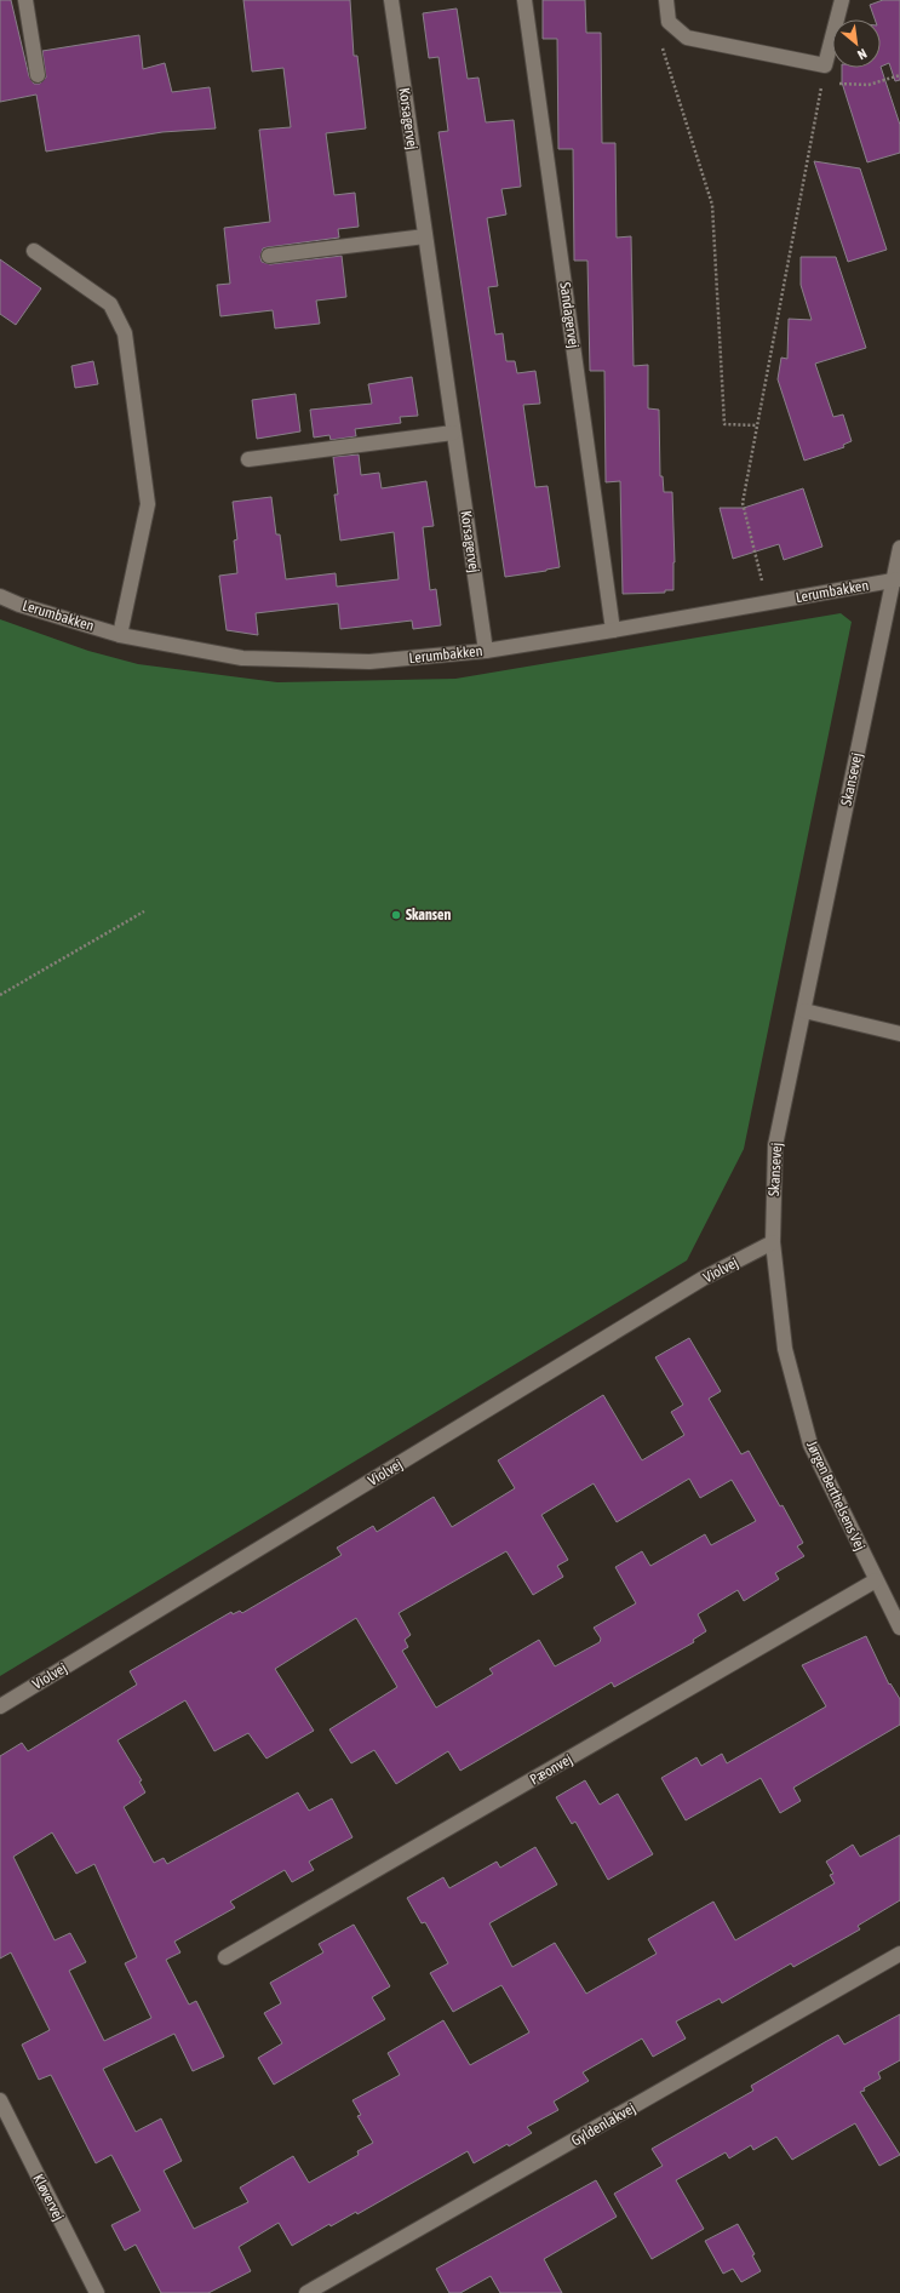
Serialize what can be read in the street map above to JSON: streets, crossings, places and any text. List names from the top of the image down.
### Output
{
  "streets": {
    "street": [
      "Korsagervej",
      "Sandagervej",
      "Lerumbakken",
      "Skansevej",
      "Violvej",
      "Jørgen Berthelsens Vej",
      "Pæonvej",
      "Gyldenlakvej",
      "Kløvervej"
    ]
  },
  "crossings": [
    ["Korsagervej", "Lerumbakken"],
    ["Sandagervej", "Lerumbakken"],
    ["Lerumbakken", "Skansevej"],
    ["Skansevej", "Violvej"],
    ["Skansevej", "Jørgen Berthelsens Vej"],
    ["Violvej", "Jørgen Berthelsens Vej"],
    ["Jørgen Berthelsens Vej", "Pæonvej"]
  ],
  "places": ["Skansen"],
  "north": "bottom right"
}
